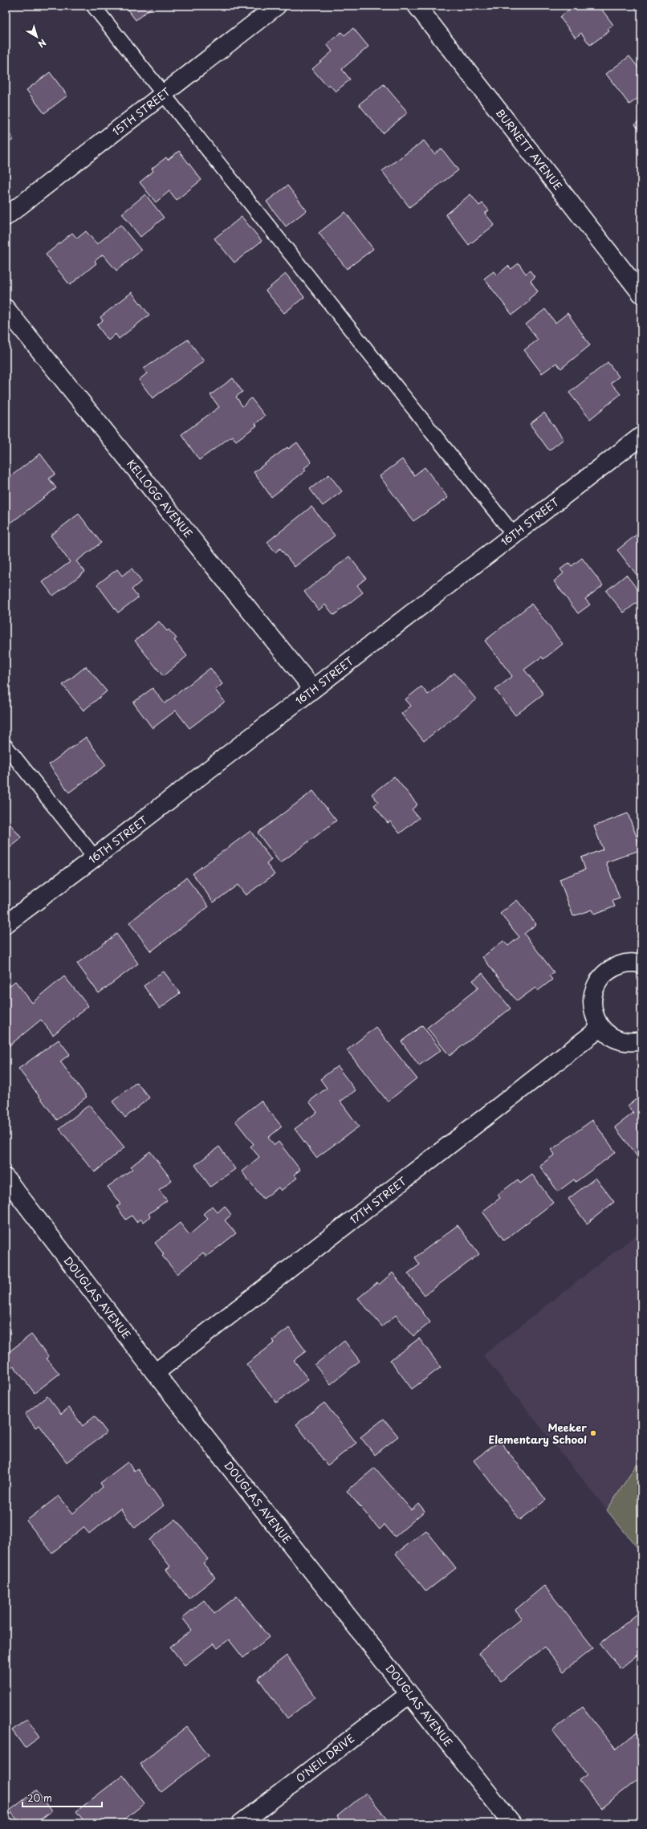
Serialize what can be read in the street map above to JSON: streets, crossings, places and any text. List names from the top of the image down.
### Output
{
  "streets": {
    "street": [
      "15TH STREET",
      "BURNETT AVENUE",
      "KELLOGG AVENUE",
      "16TH STREET",
      "17TH STREET",
      "DOUGLAS AVENUE",
      "O'NEIL DRIVE"
    ]
  },
  "crossings": [
    ["KELLOGG AVENUE", "16TH STREET"],
    ["17TH STREET", "DOUGLAS AVENUE"],
    ["DOUGLAS AVENUE", "O'NEIL DRIVE"]
  ],
  "places": ["Meeker Elementary School"],
  "scale_bar": "20 m",
  "north": "bottom right"
}
